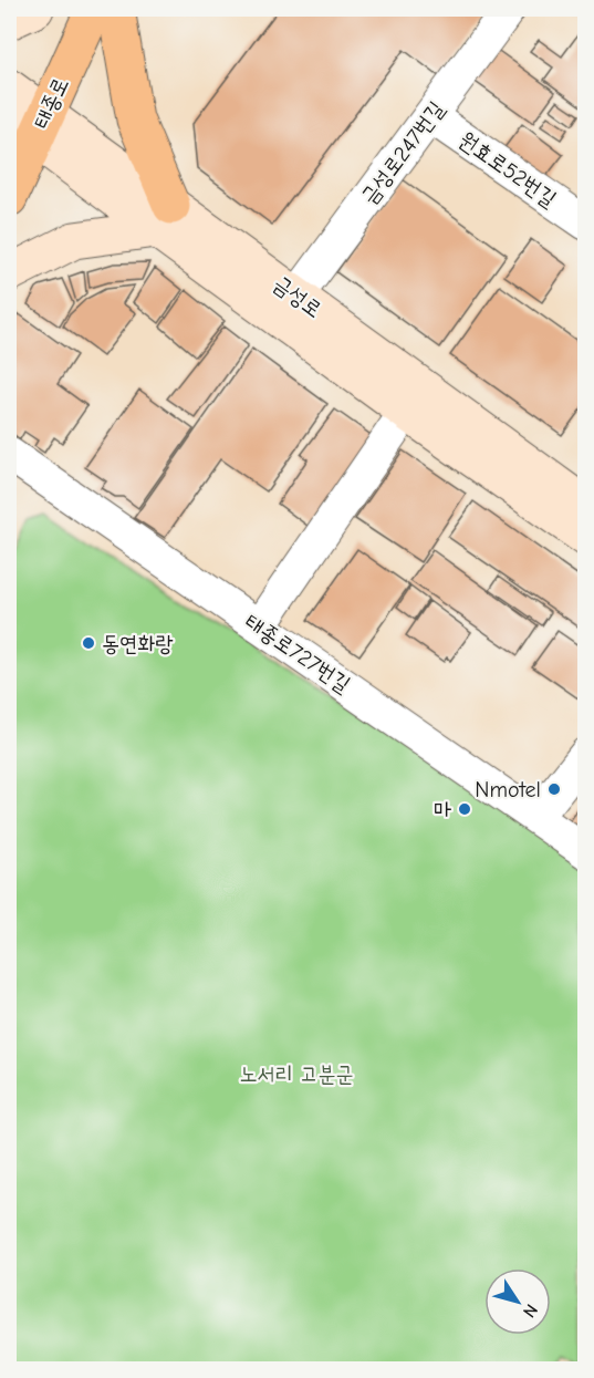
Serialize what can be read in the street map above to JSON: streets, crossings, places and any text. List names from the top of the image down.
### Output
{
  "streets": {
    "main road": ["태종로"],
    "street": [
      "금성로247번길",
      "원효로52번길",
      "금성로",
      "태종로727번길"
    ]
  },
  "crossings": [
    ["태종로", "금성로"],
    ["금성로247번길", "원효로52번길"],
    ["금성로247번길", "금성로"]
  ],
  "parks": ["노서리 고분군"],
  "places": ["동연화랑", "Nmotel", "마"],
  "north": "bottom right"
}
